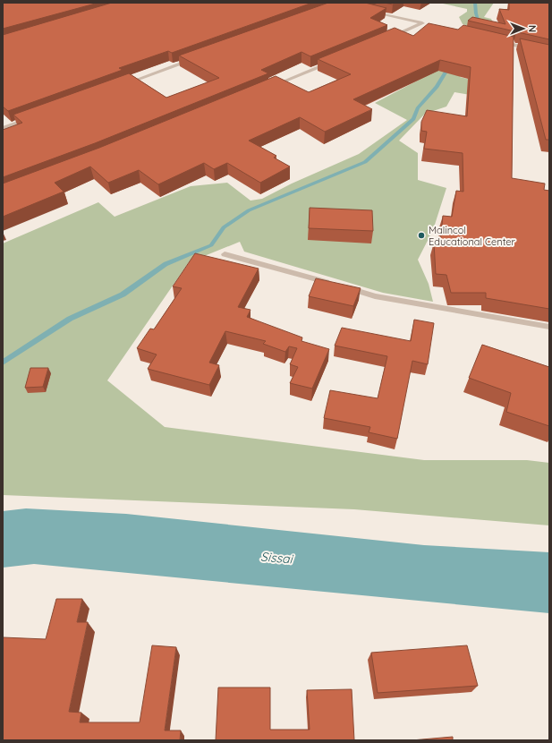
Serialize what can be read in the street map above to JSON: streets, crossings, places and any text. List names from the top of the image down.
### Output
{
  "water": ["Sissai"],
  "places": ["Malincol Educational Center"],
  "north": "right"
}
